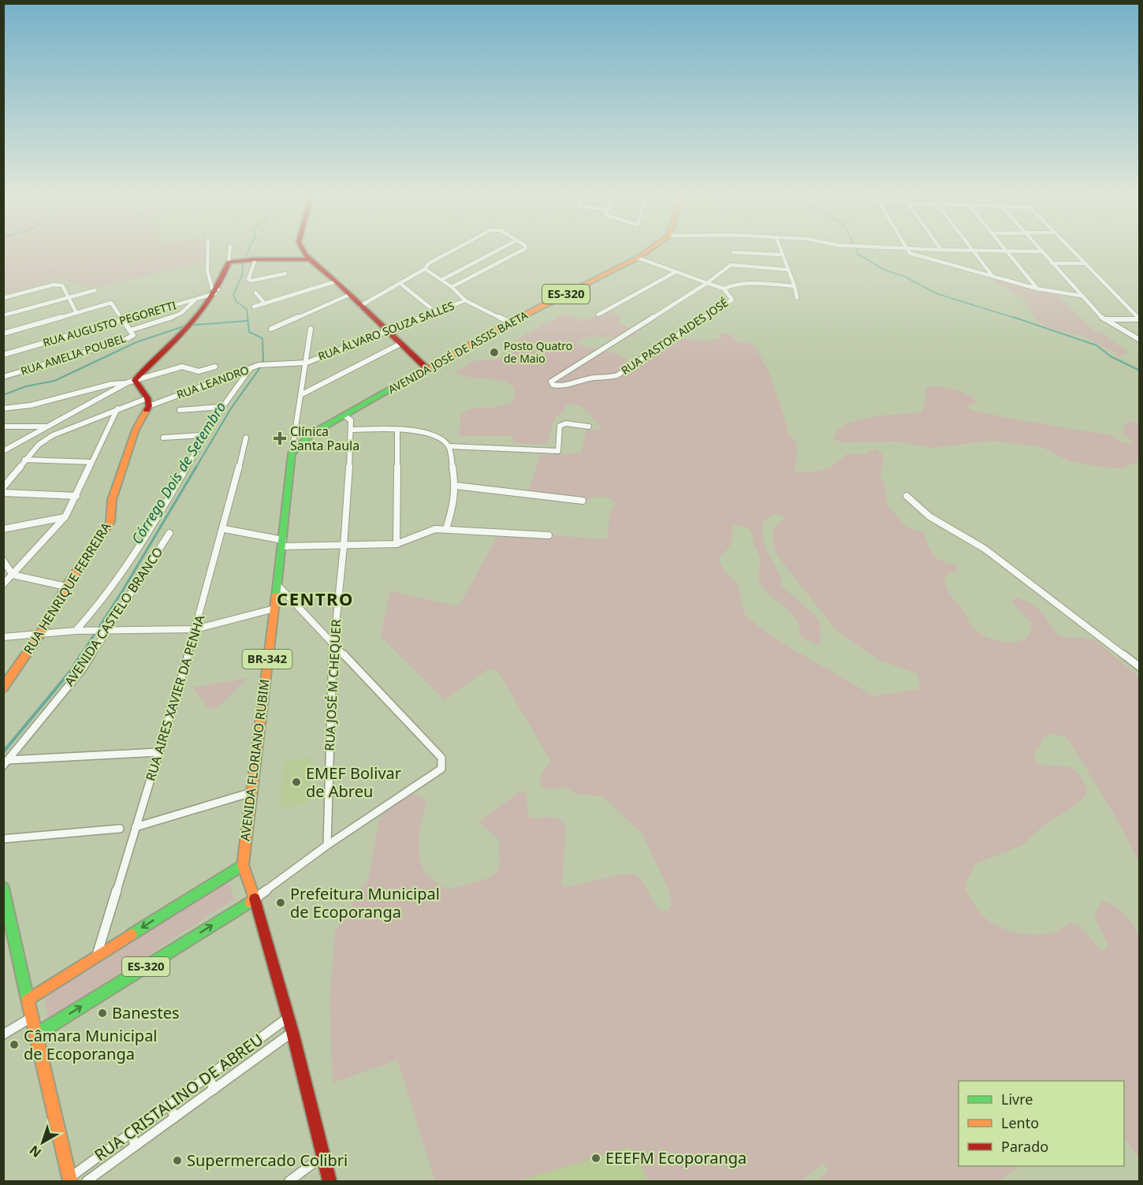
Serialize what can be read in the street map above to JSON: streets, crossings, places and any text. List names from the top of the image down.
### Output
{
  "streets": {
    "main road": [
      "ES-320",
      "AVENIDA JOSÉ DE ASSIS BAETA",
      "RUA HENRIQUE FERREIRA",
      "BR-342",
      "AVENIDA FLORIANO RUBIM"
    ],
    "street": [
      "RUA AUGUSTO PEGORETTI",
      "RUA ÁLVARO SOUZA SALLES",
      "RUA PASTOR AIDES JOSÉ",
      "RUA AMELIA POUBEL",
      "RUA LEANDRO",
      "AVENIDA CASTELO BRANCO",
      "RUA JOSÉ M CHEQUER",
      "RUA AIRES XAVIER DA PENHA",
      "RUA CRISTALINO DE ABREU"
    ]
  },
  "crossings": [
    ["ES-320", "BR-342"],
    ["ES-320", "RUA AIRES XAVIER DA PENHA"],
    ["ES-320", "AVENIDA FLORIANO RUBIM"],
    ["RUA AUGUSTO PEGORETTI", "RUA AMELIA POUBEL"],
    ["RUA ÁLVARO SOUZA SALLES", "RUA LEANDRO"],
    ["RUA ÁLVARO SOUZA SALLES", "AVENIDA FLORIANO RUBIM"],
    ["AVENIDA JOSÉ DE ASSIS BAETA", "AVENIDA FLORIANO RUBIM"],
    ["RUA LEANDRO", "RUA HENRIQUE FERREIRA"],
    ["RUA LEANDRO", "AVENIDA CASTELO BRANCO"],
    ["RUA LEANDRO", "AVENIDA FLORIANO RUBIM"],
    ["BR-342", "AVENIDA FLORIANO RUBIM"],
    ["BR-342", "RUA CRISTALINO DE ABREU"]
  ],
  "districts": ["CENTRO"],
  "water": ["Córrego Dois de Setembro"],
  "places": {
    "other": [
      "Posto Quatro de Maio",
      "EMEF Bolivar de Abreu",
      "Prefeitura Municipal de Ecoporanga",
      "Banestes",
      "Câmara Municipal de Ecoporanga",
      "EEEFM Ecoporanga",
      "Supermercado Colibri"
    ],
    "health": ["Clínica Santa Paula"]
  },
  "legend": ["Livre", "Lento", "Parado"],
  "north": "bottom left"
}
